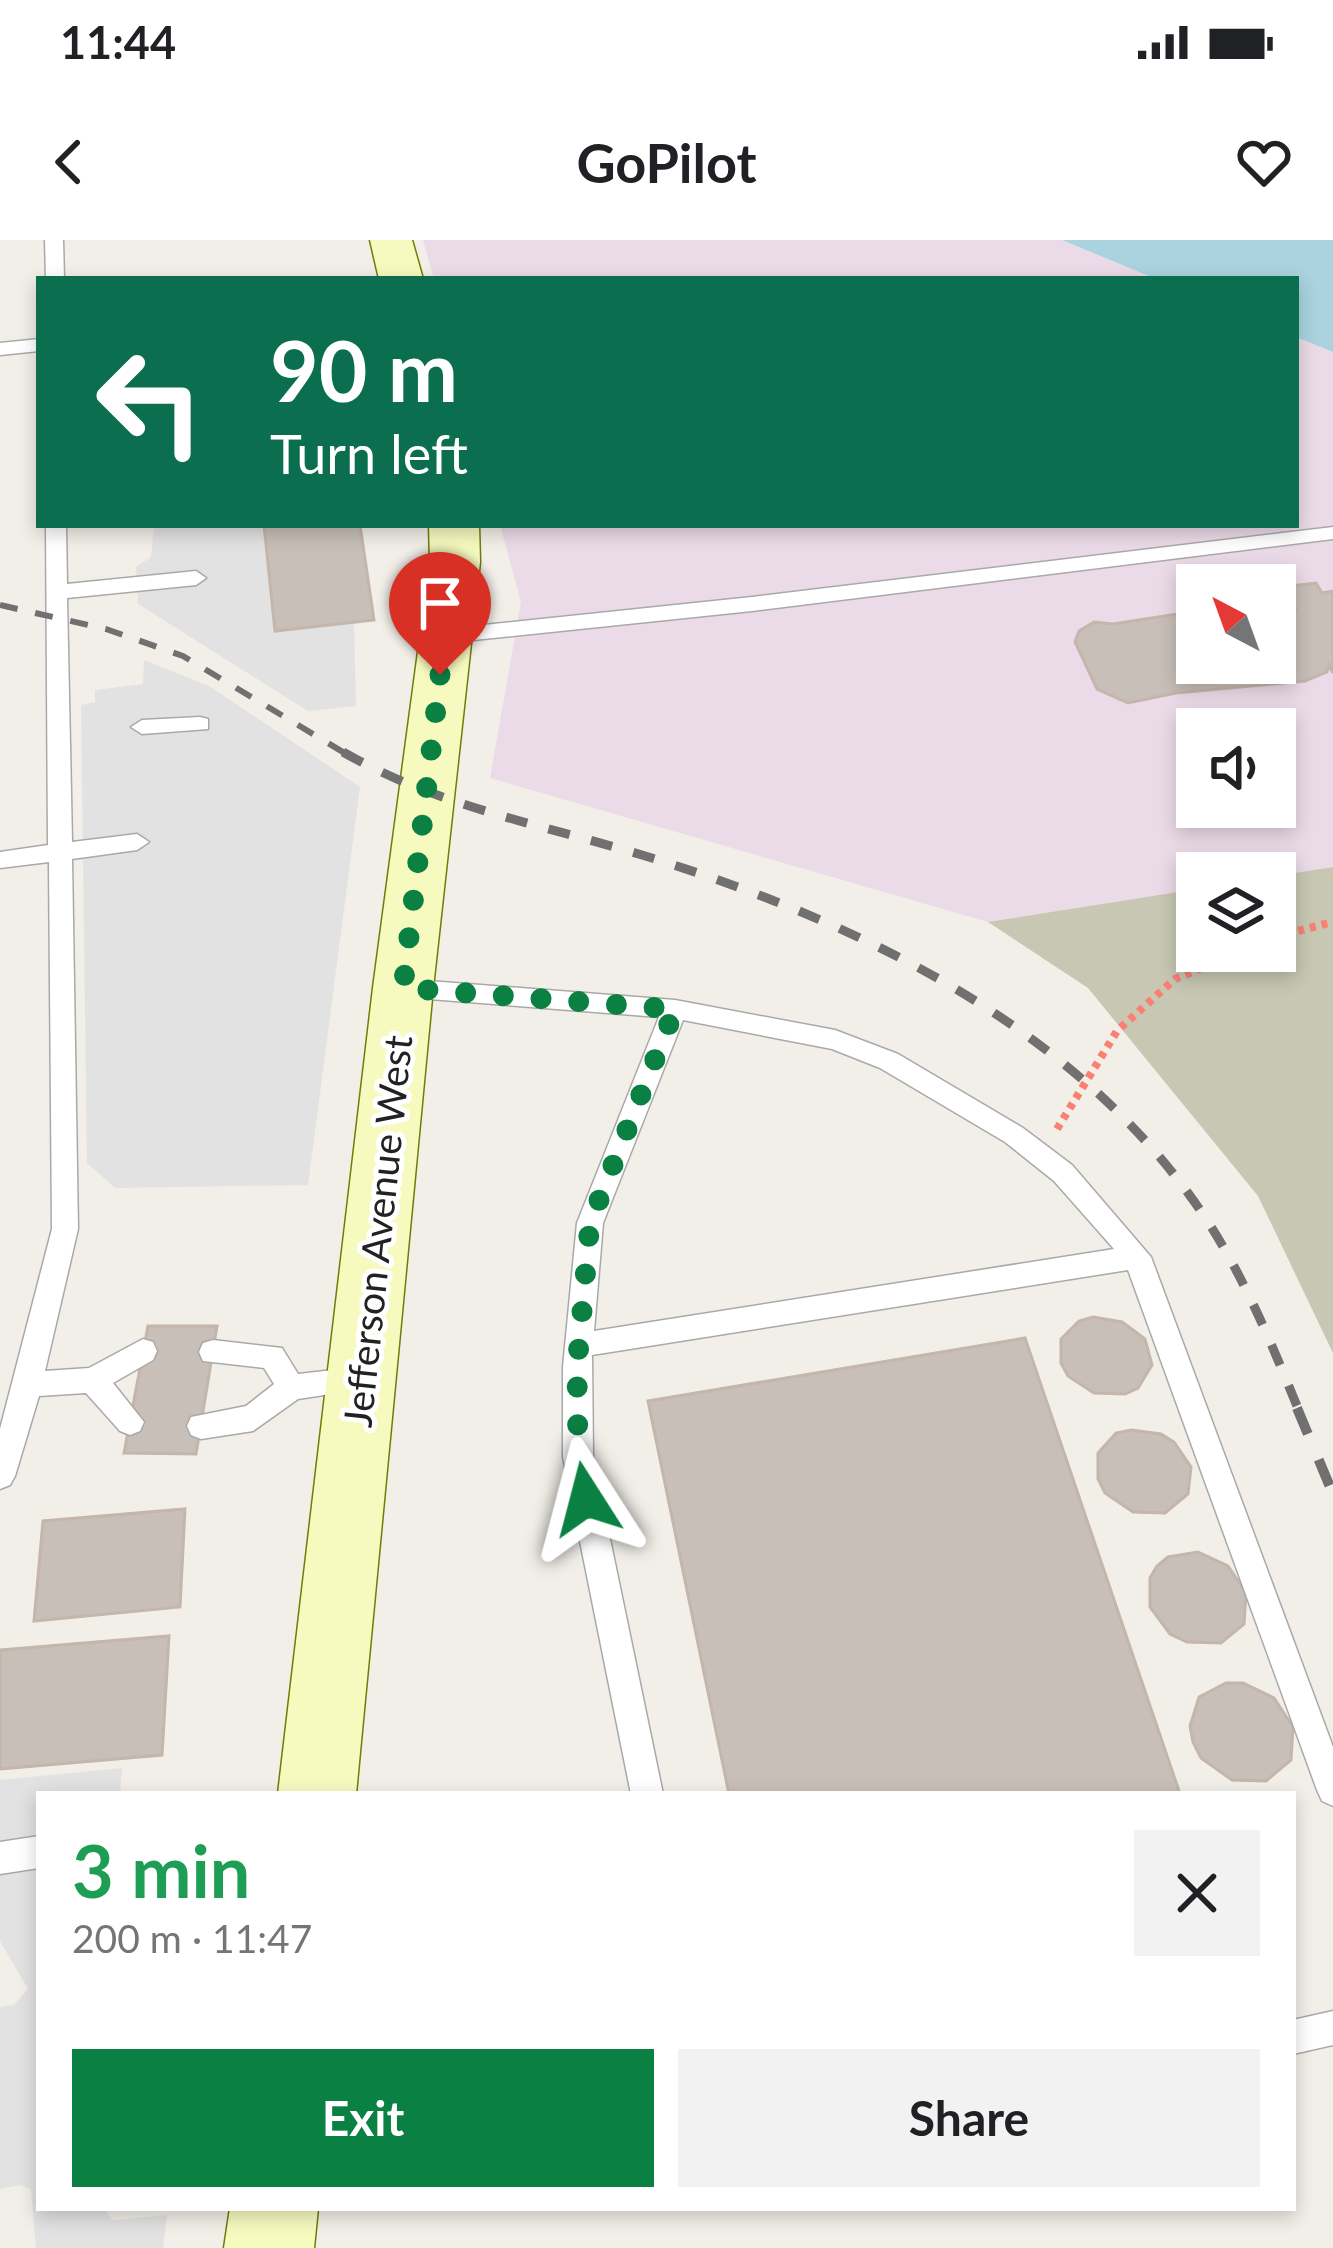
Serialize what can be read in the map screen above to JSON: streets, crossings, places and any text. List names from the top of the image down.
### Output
{
  "streets": {
    "main road": ["Jefferson Avenue West"]
  },
  "north": "top left",
  "page": {
    "status": "11:44",
    "header": "GoPilot",
    "turn": ["90 m", "Turn left"],
    "heading": ["3 min", "200 m · 11:47"],
    "buttons": ["Exit", "Share"]
  }
}
